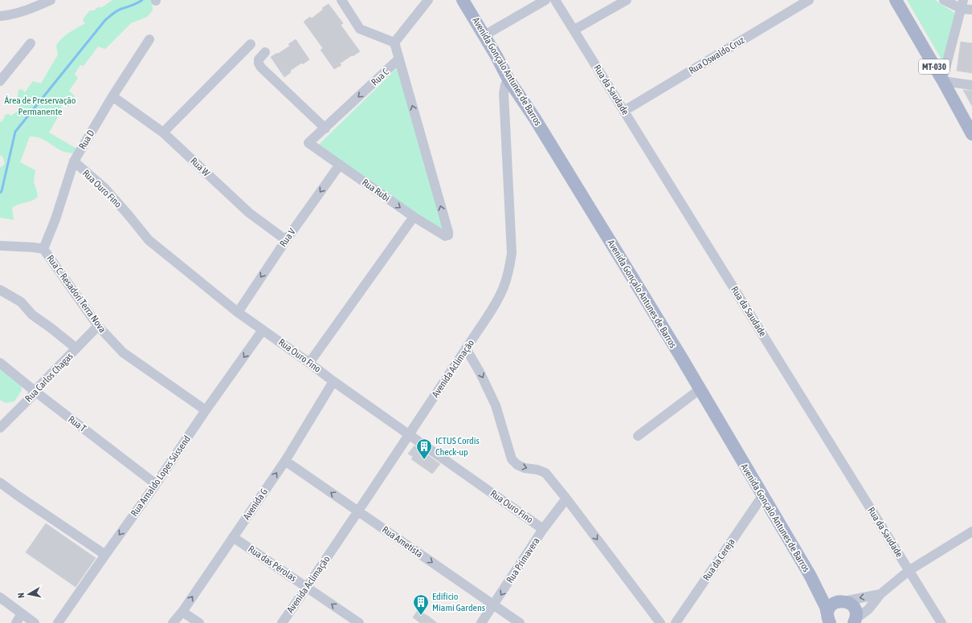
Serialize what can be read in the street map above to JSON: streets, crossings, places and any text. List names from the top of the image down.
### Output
{
  "streets": {
    "main road": ["MT-030", "Avenida Gonçalo Antunes de Barros"],
    "street": [
      "Rua Oswaldo Cruz",
      "Rua C",
      "Rua da Saudade",
      "Rua D",
      "Rua W",
      "Rua Ouro Fino",
      "Rua Rubi",
      "Rua V",
      "Rua C. Resadori Terra Nova",
      "Avenida Aclimação",
      "Rua Carlos Chagas",
      "Rua T",
      "Rua Arnaldo Lopes Süssend",
      "Avenida G",
      "Rua Ametista",
      "Rua da Cereja",
      "Rua Primavera",
      "Rua das Pérolas"
    ]
  },
  "crossings": [
    ["Rua Oswaldo Cruz", "Rua da Saudade"],
    ["Avenida Gonçalo Antunes de Barros", "Avenida Aclimação"],
    ["Avenida Gonçalo Antunes de Barros", "Rua da Cereja"],
    ["Rua C", "Rua Rubi"],
    ["Rua D", "Rua W"],
    ["Rua D", "Rua Ouro Fino"],
    ["Rua D", "Rua C. Resadori Terra Nova"],
    ["Rua W", "Rua V"],
    ["Rua Ouro Fino", "Rua V"],
    ["Rua Ouro Fino", "Avenida Aclimação"],
    ["Rua Ouro Fino", "Rua Arnaldo Lopes Süssend"],
    ["Rua Ouro Fino", "Avenida G"],
    ["Rua Ouro Fino", "Rua Primavera"],
    ["Rua Rubi", "Rua V"],
    ["Rua C. Resadori Terra Nova", "Rua Carlos Chagas"],
    ["Rua C. Resadori Terra Nova", "Rua Arnaldo Lopes Süssend"],
    ["Avenida Aclimação", "Rua Ametista"],
    ["Avenida Aclimação", "Rua das Pérolas"],
    ["Rua Carlos Chagas", "Rua T"],
    ["Rua T", "Rua Arnaldo Lopes Süssend"],
    ["Avenida G", "Rua Ametista"],
    ["Avenida G", "Rua das Pérolas"],
    ["Rua Ametista", "Rua Primavera"]
  ],
  "one_way": [
    "Rua C",
    "Rua V",
    "Rua Arnaldo Lopes Süssend",
    "Avenida G",
    "Rua Primavera",
    "Rua das Pérolas"
  ],
  "parks": ["Área de Preservação Permanente"],
  "places": {
    "building": ["ICTUS Cordis Check-up", "Edifício Miami Gardens"]
  },
  "north": "left"
}
